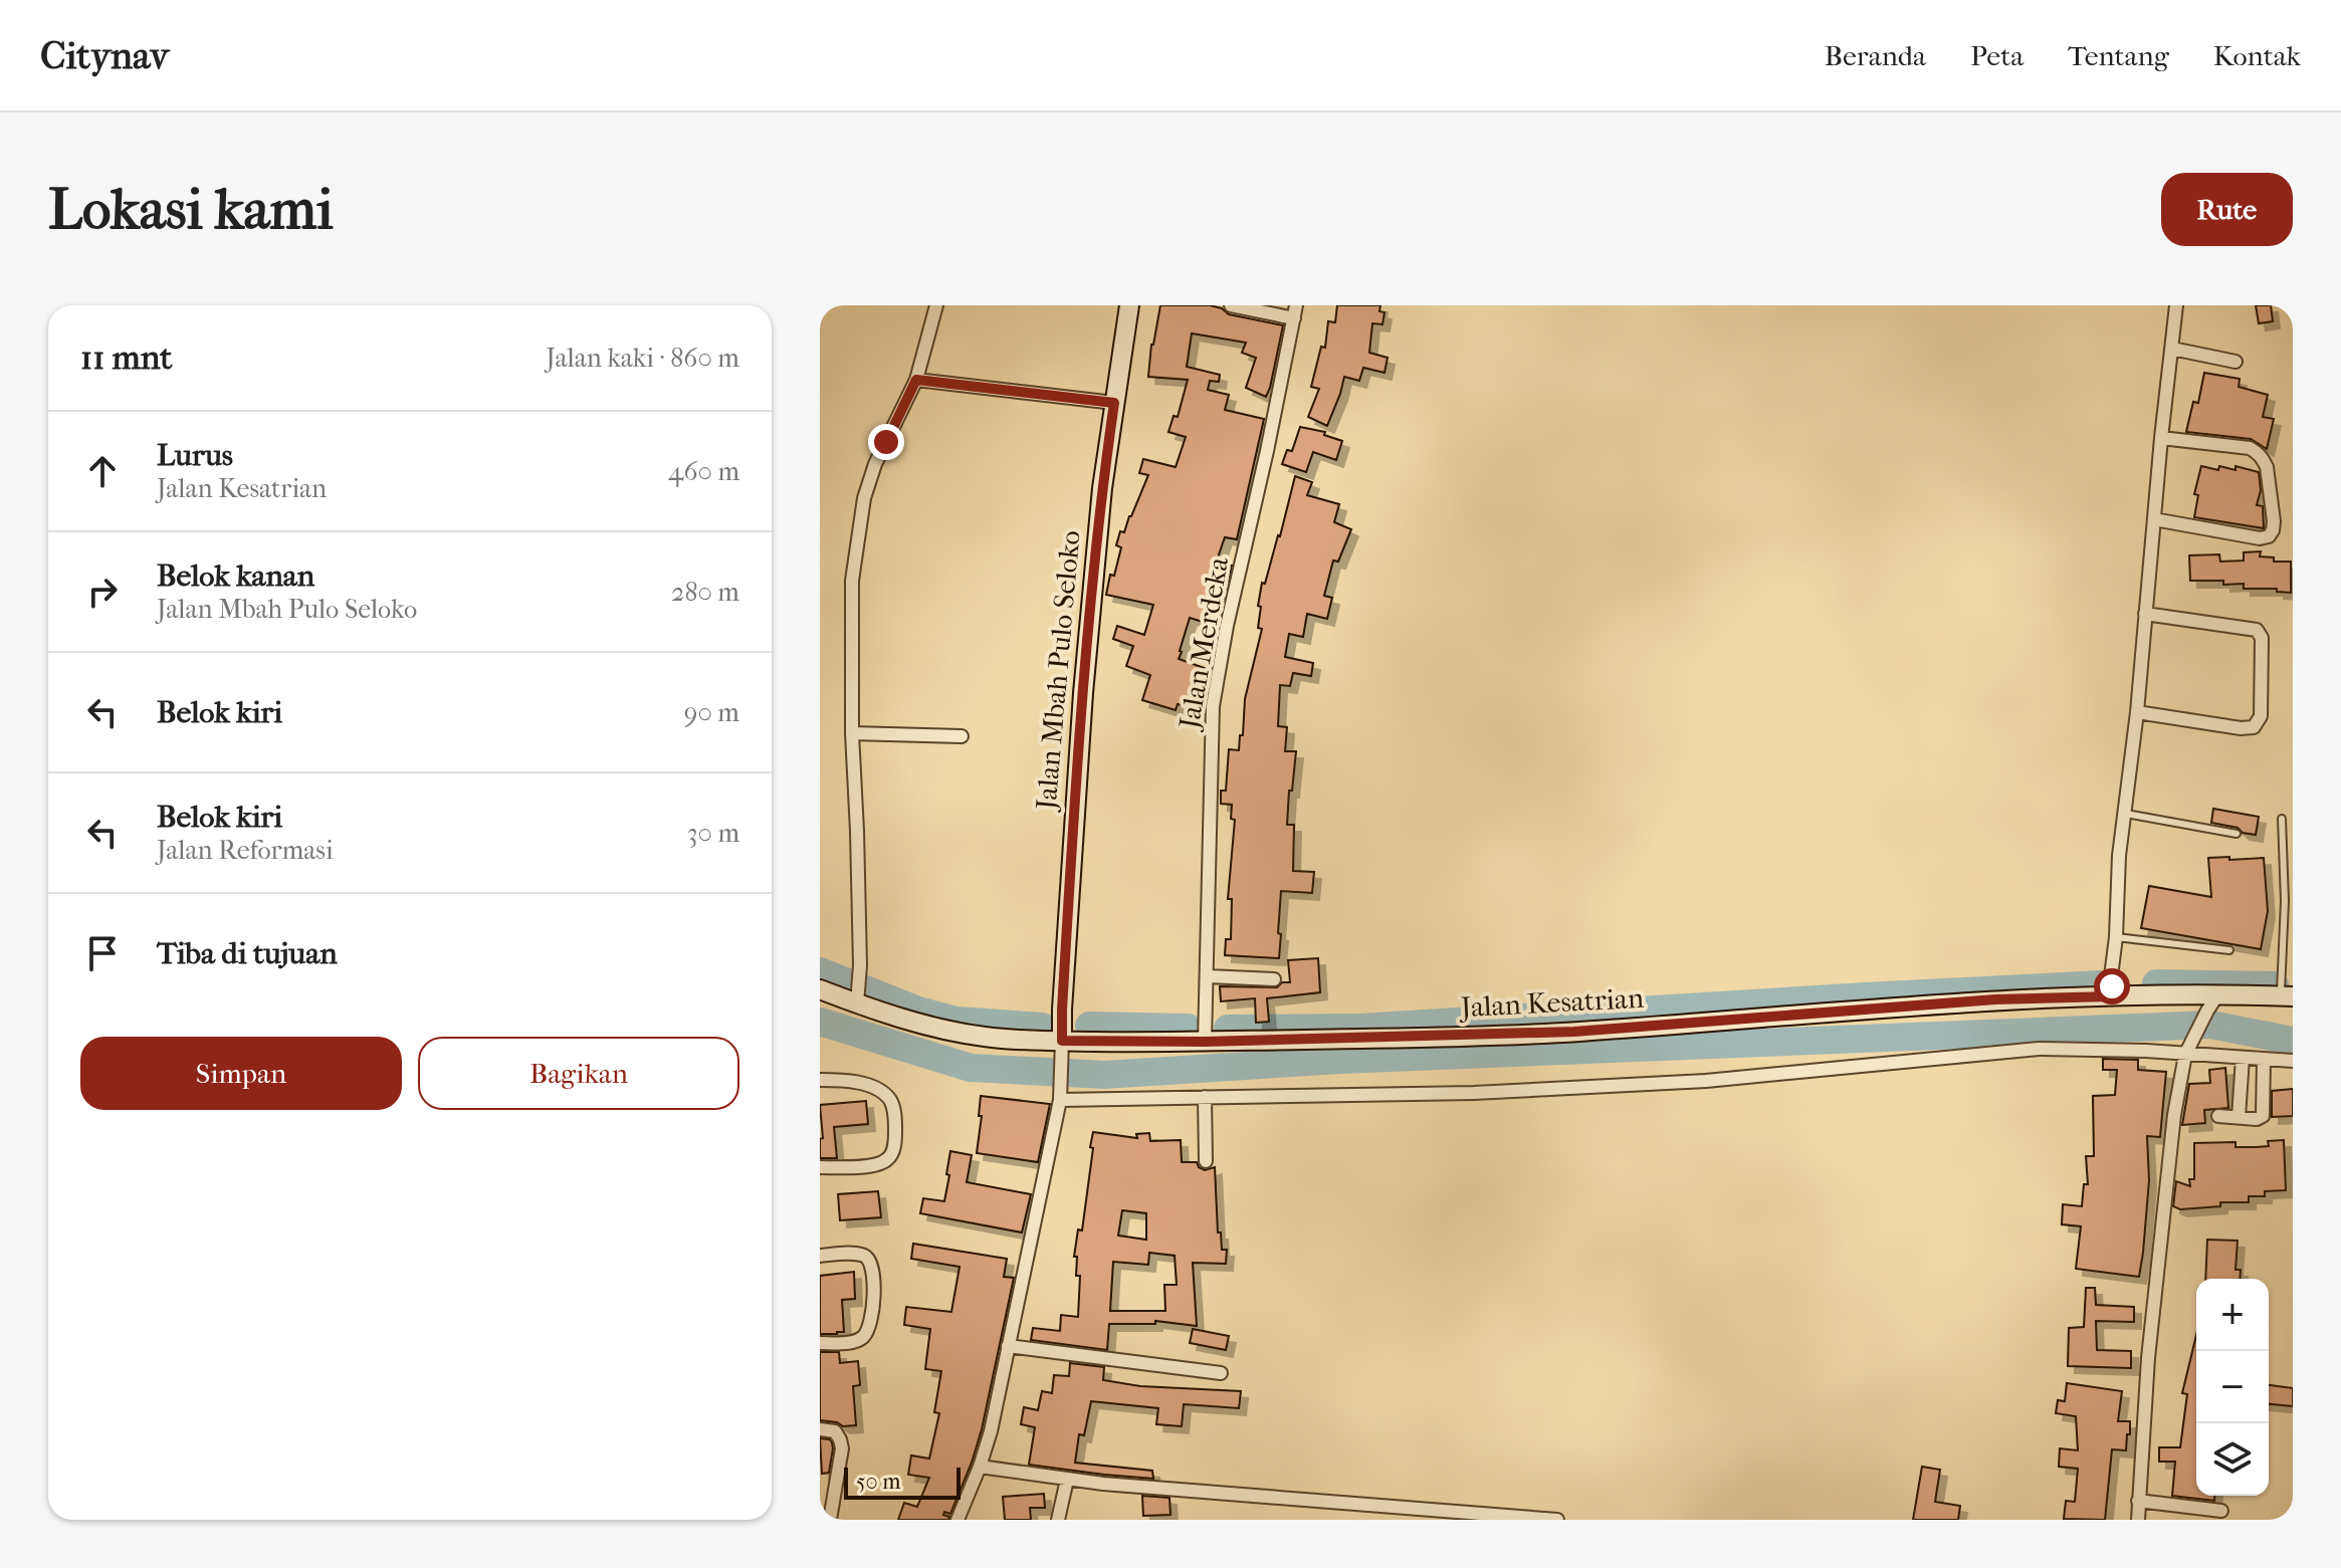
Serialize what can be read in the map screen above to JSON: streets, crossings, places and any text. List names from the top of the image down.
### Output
{
  "streets": {
    "street": ["Jalan Merdeka", "Jalan Mbah Pulo Seloko", "Jalan Kesatrian"]
  },
  "crossings": [
    ["Jalan Merdeka", "Jalan Kesatrian"],
    ["Jalan Mbah Pulo Seloko", "Jalan Kesatrian"]
  ],
  "scale_bar": "50 m",
  "page": {
    "header": "Citynav",
    "nav": [
      "Beranda",
      "Peta",
      "Tentang",
      "Kontak"
    ],
    "buttons": [
      "Rute",
      ["Simpan", "Bagikan"]
    ],
    "title": "Lokasi kami",
    "heading": ["11 mnt", "Jalan kaki · 860 m"],
    "list": [
      ["Lurus", "Jalan Kesatrian", "460 m"],
      ["Belok kanan", "Jalan Mbah Pulo Seloko", "280 m"],
      ["Belok kiri", "90 m"],
      ["Belok kiri", "Jalan Reformasi", "30 m"],
      "Tiba di tujuan"
    ],
    "map_buttons": ["+", "−"],
    "scale": "50 m"
  }
}
